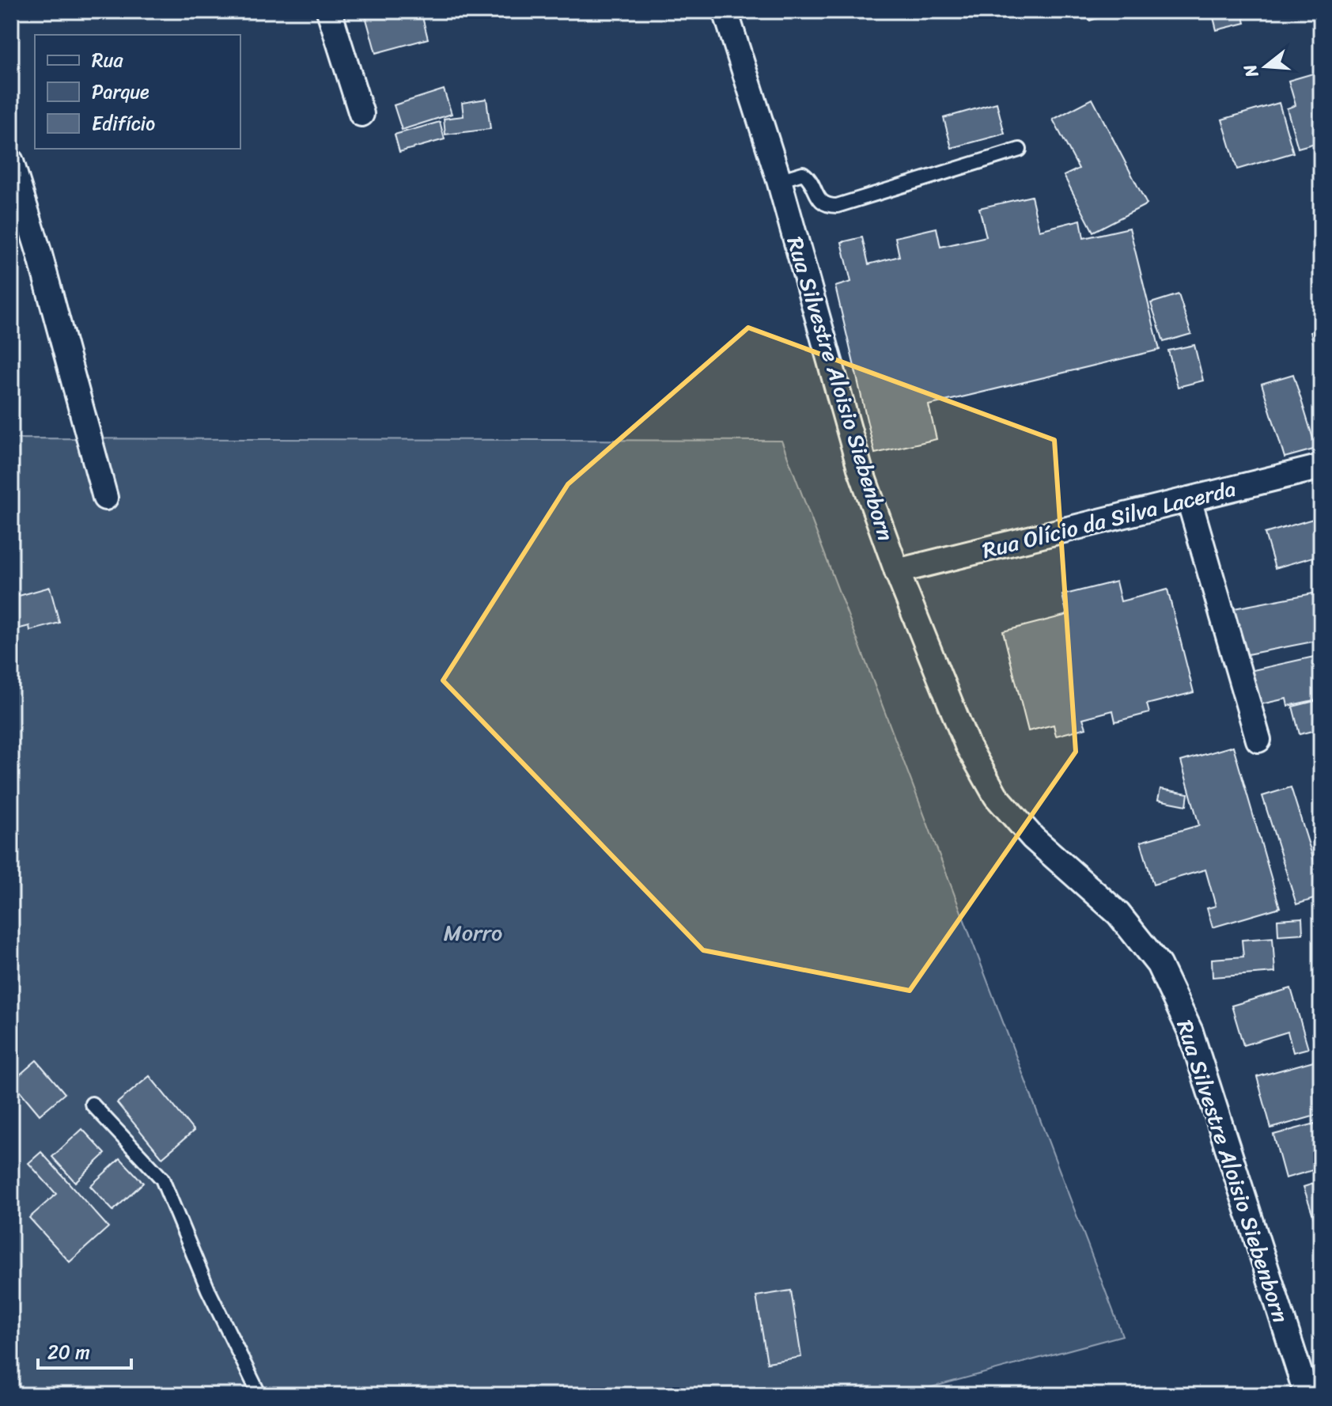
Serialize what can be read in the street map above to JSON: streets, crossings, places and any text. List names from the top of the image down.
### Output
{
  "streets": {
    "street": ["Rua Silvestre Aloisio Siebenborn", "Rua Olício da Silva Lacerda"]
  },
  "crossings": [
    ["Rua Silvestre Aloisio Siebenborn", "Rua Olício da Silva Lacerda"]
  ],
  "parks": ["Morro"],
  "legend": ["Rua", "Parque", "Edifício"],
  "scale_bar": "20 m",
  "north": "left"
}
